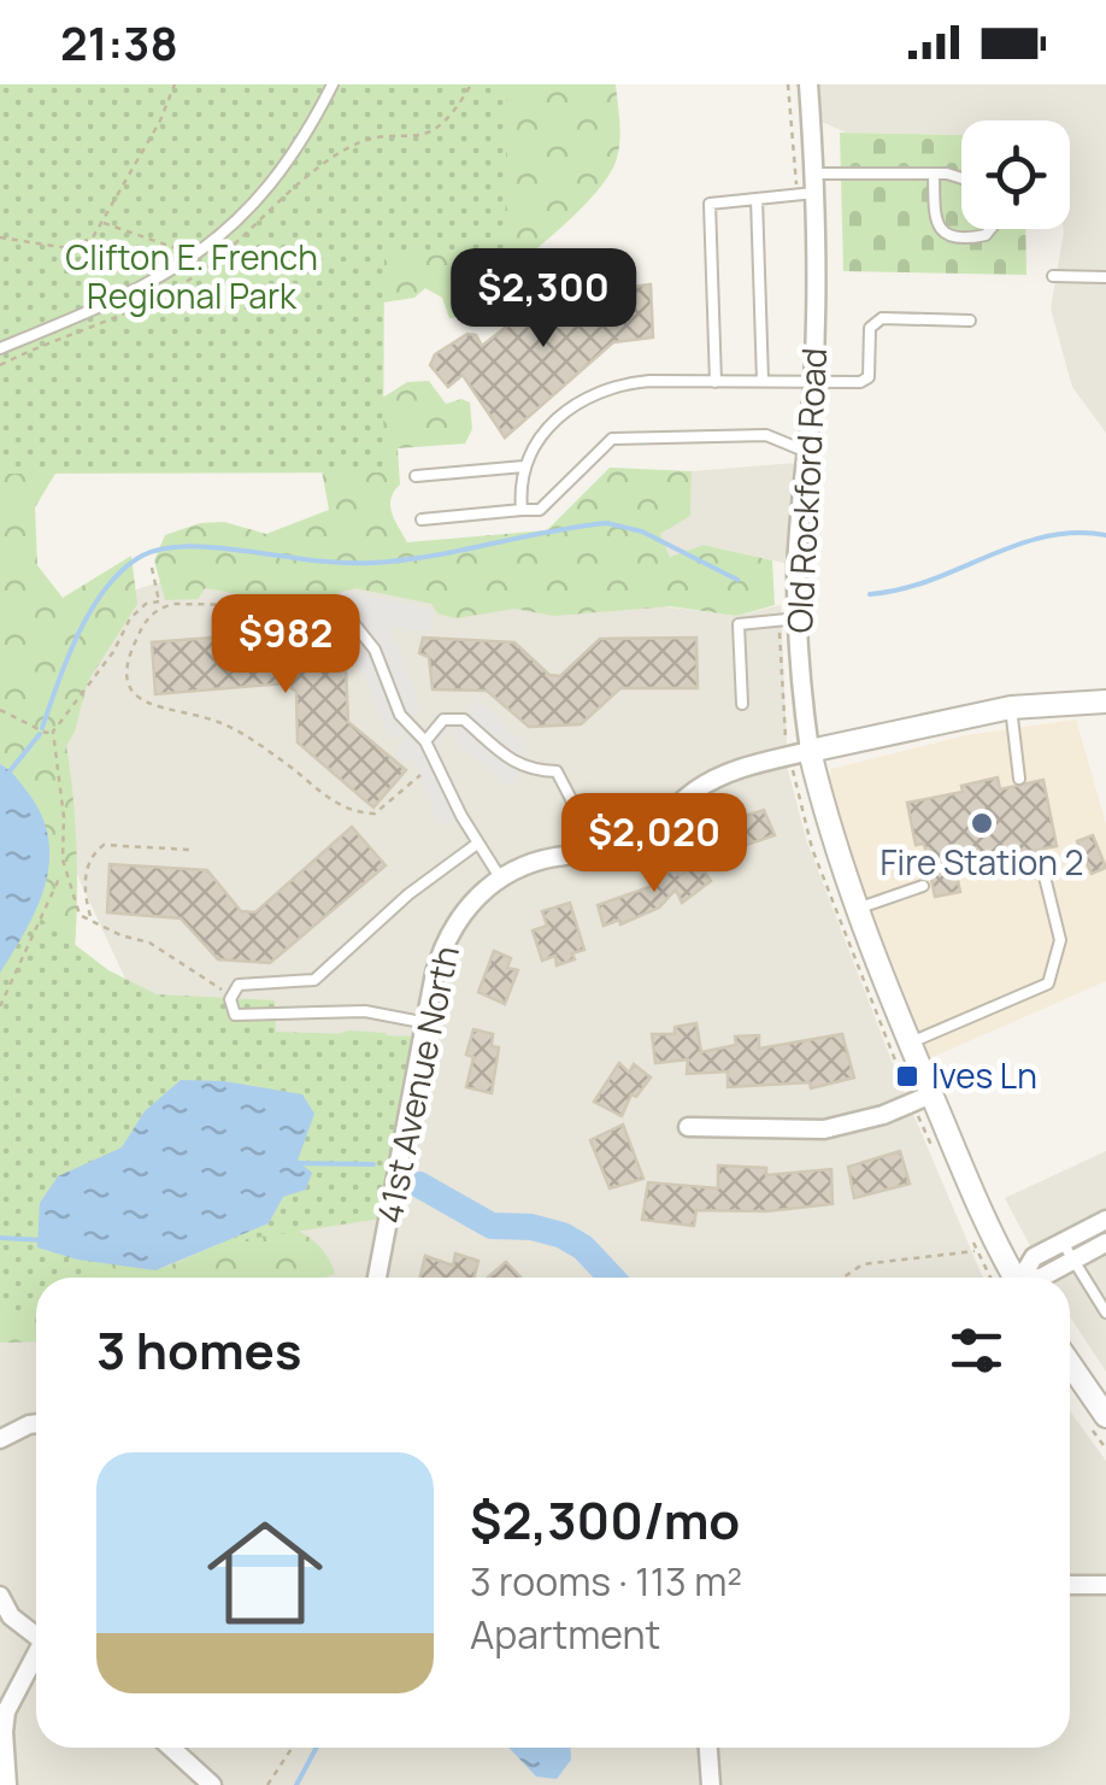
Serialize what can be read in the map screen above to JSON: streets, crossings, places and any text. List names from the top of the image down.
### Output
{
  "streets": {
    "street": ["Old Rockford Road", "41st Avenue North"]
  },
  "crossings": [
    ["Old Rockford Road", "41st Avenue North"]
  ],
  "parks": ["Clifton E. French Regional Park"],
  "places": {
    "other": ["Fire Station 2"],
    "transit": ["Ives Ln"]
  },
  "page": {
    "status": "21:38",
    "price": ["$2,300", "$982", "$2,020"],
    "heading": "3 homes",
    "list": [
      {
        "name": "$2,300/mo",
        "note": "3 rooms · 113 m² · Apartment"
      }
    ]
  }
}
